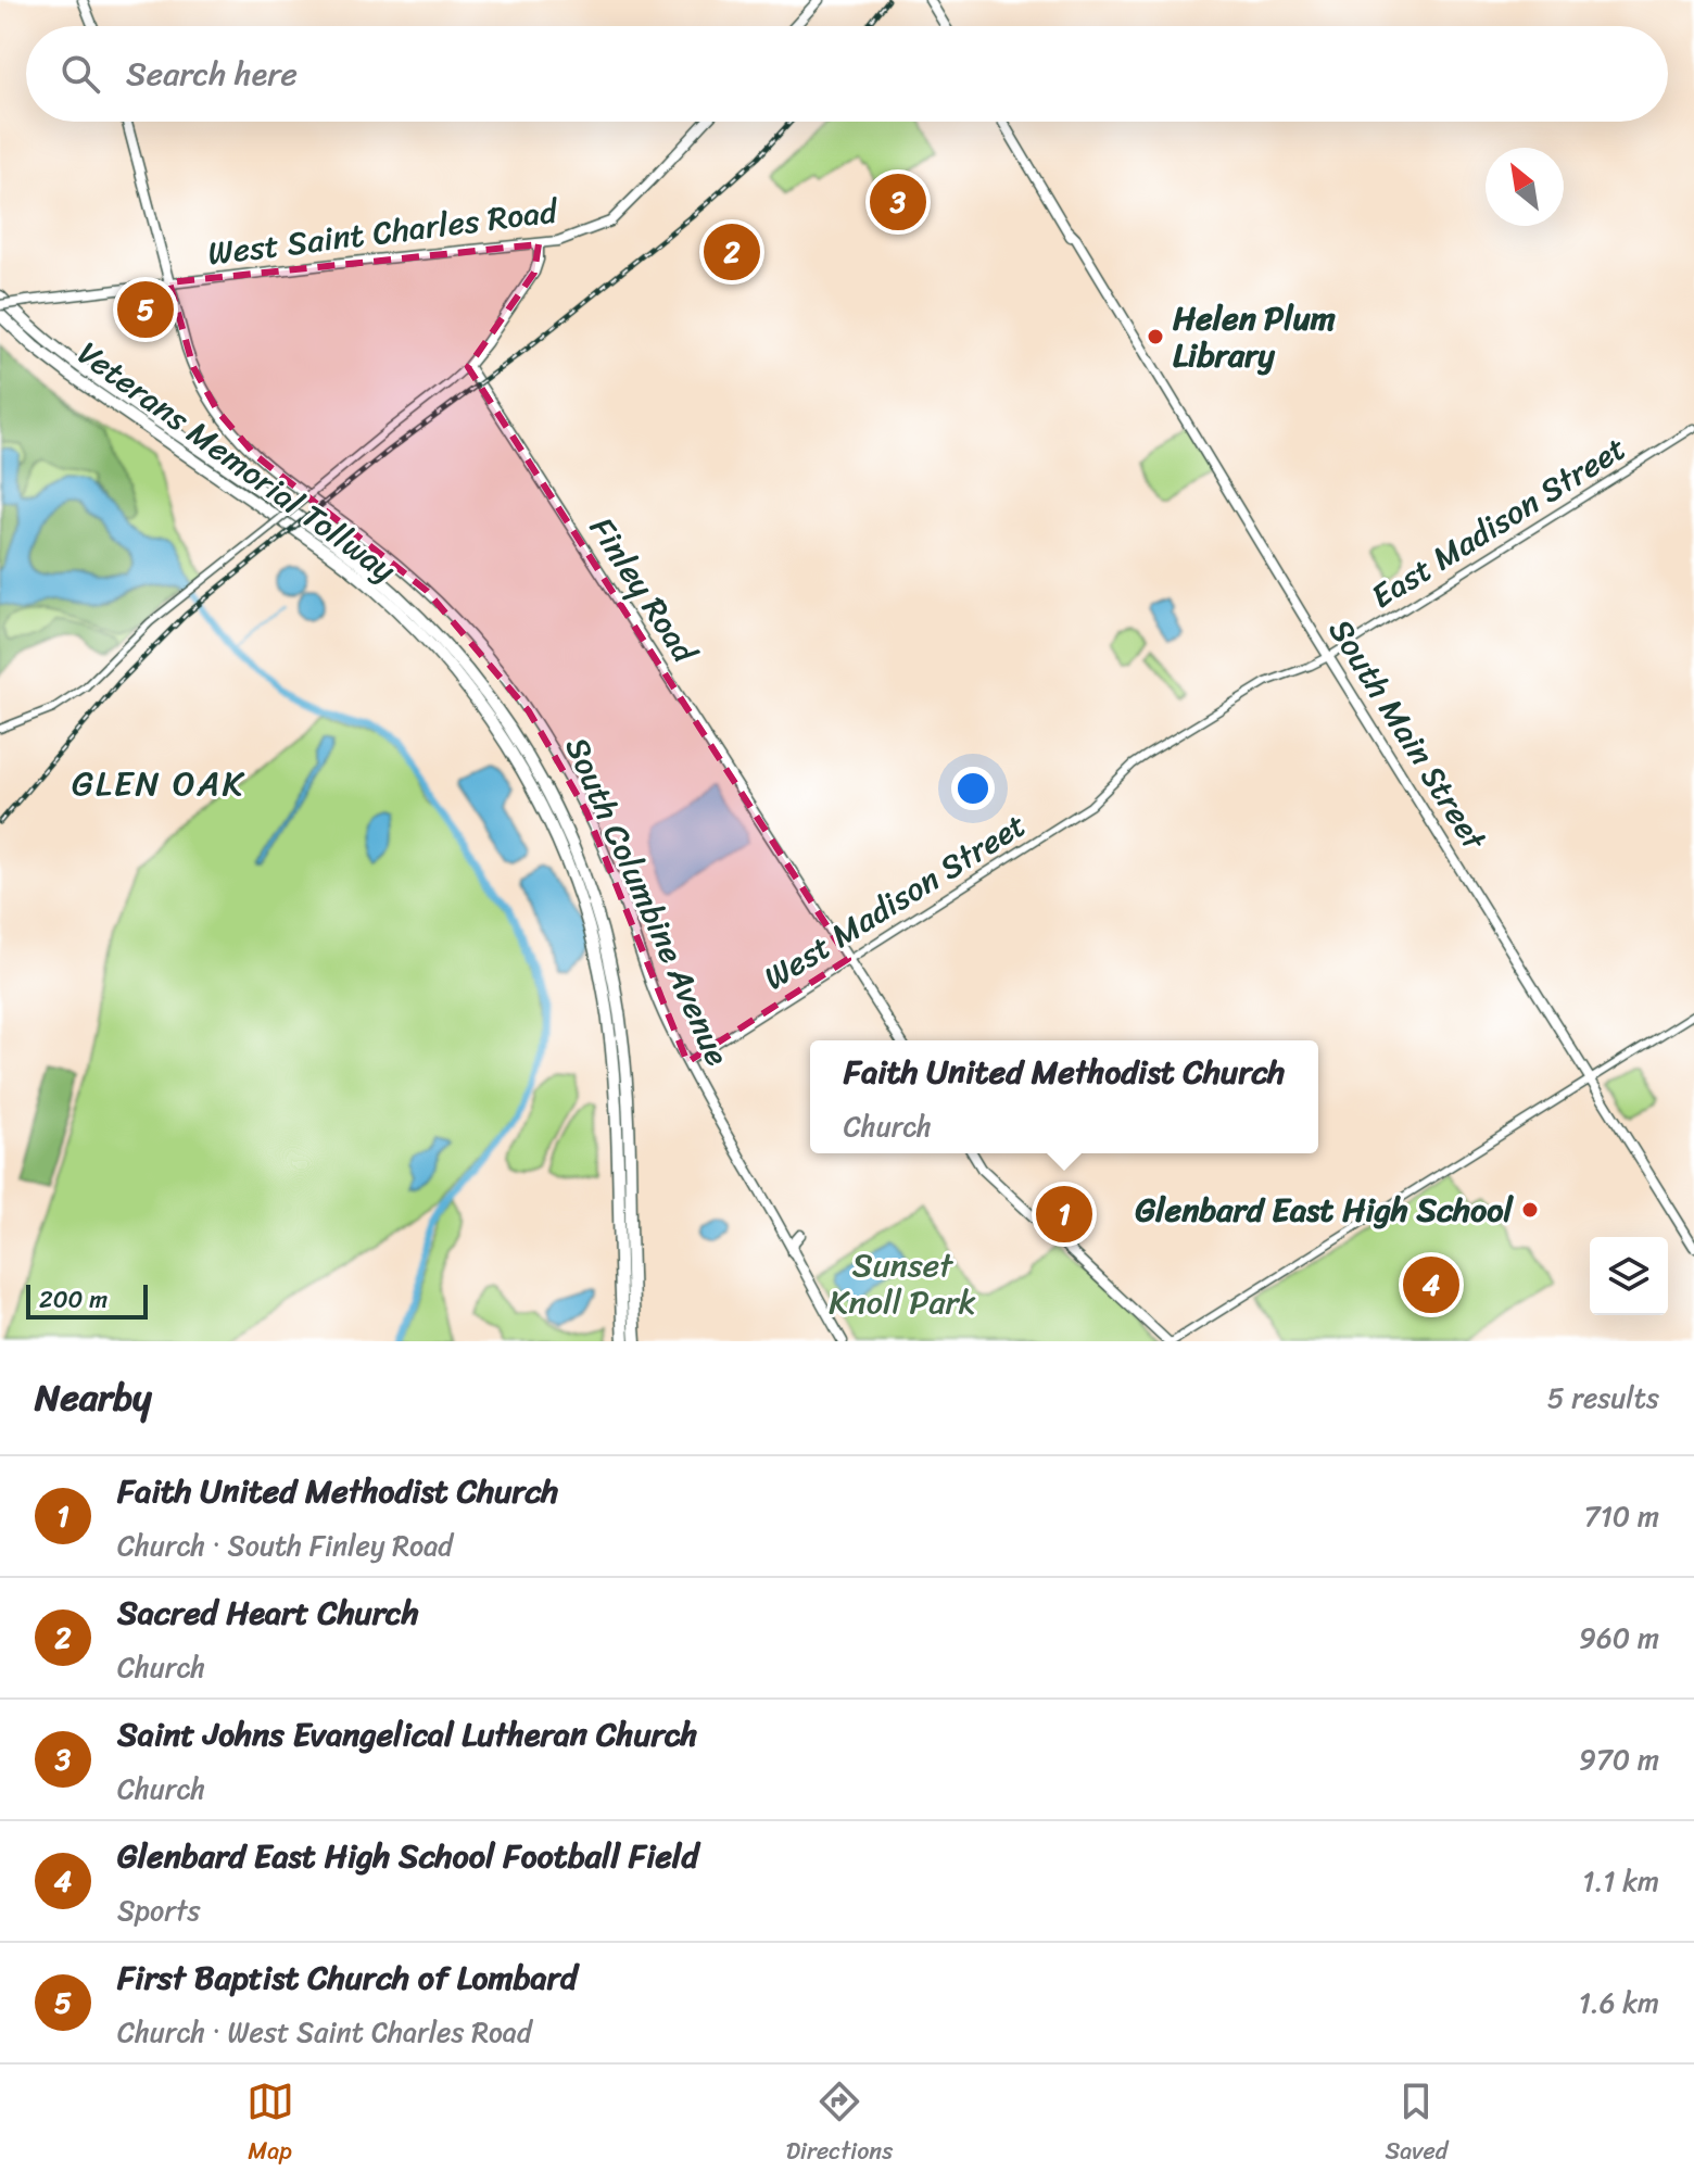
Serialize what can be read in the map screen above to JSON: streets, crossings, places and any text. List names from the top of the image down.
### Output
{
  "streets": {
    "highway": ["Veterans Memorial Tollway"],
    "main road": [
      "West Saint Charles Road",
      "Finley Road",
      "South Main Street",
      "South Columbine Avenue"
    ],
    "street": ["East Madison Street", "West Madison Street"]
  },
  "crossings": [
    ["West Saint Charles Road", "South Columbine Avenue"],
    ["East Madison Street", "South Main Street"],
    ["East Madison Street", "West Madison Street"],
    ["Finley Road", "West Madison Street"],
    ["South Main Street", "West Madison Street"],
    ["South Columbine Avenue", "West Madison Street"]
  ],
  "districts": ["GLEN OAK"],
  "parks": ["Sunset Knoll Park"],
  "places": ["Helen Plum Library", "Glenbard East High School"],
  "scale_bar": "200 m",
  "north": "top left",
  "page": {
    "search": "Search here",
    "pins": [
      "3",
      "2",
      "5",
      "1",
      "4"
    ],
    "popup": ["Faith United Methodist Church", "Church"],
    "scale": "200 m",
    "heading": ["Nearby", "5 results"],
    "list": [
      {
        "mark": "1",
        "name": "Faith United Methodist Church",
        "note": "Church · South Finley Road",
        "value": "710 m"
      },
      {
        "mark": "2",
        "name": "Sacred Heart Church",
        "note": "Church",
        "value": "960 m"
      },
      {
        "mark": "3",
        "name": "Saint Johns Evangelical Lutheran Church",
        "note": "Church",
        "value": "970 m"
      },
      {
        "mark": "4",
        "name": "Glenbard East High School Football Field",
        "note": "Sports",
        "value": "1.1 km"
      },
      {
        "mark": "5",
        "name": "First Baptist Church of Lombard",
        "note": "Church · West Saint Charles Road",
        "value": "1.6 km"
      }
    ],
    "nav": ["Map", "Directions", "Saved"]
  }
}
